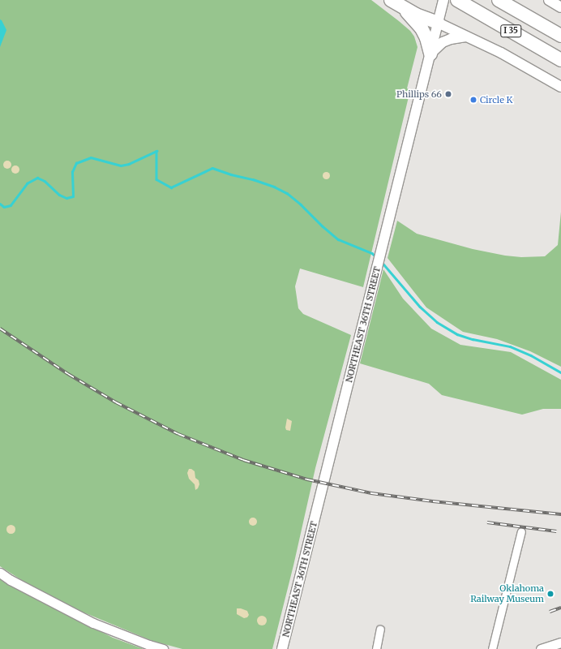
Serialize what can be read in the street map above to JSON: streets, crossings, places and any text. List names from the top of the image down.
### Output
{
  "streets": {
    "highway": ["I 35"],
    "main road": ["NORTHEAST 36TH STREET"]
  },
  "places": ["Phillips 66", "Circle K", "Oklahoma Railway Museum"]
}
